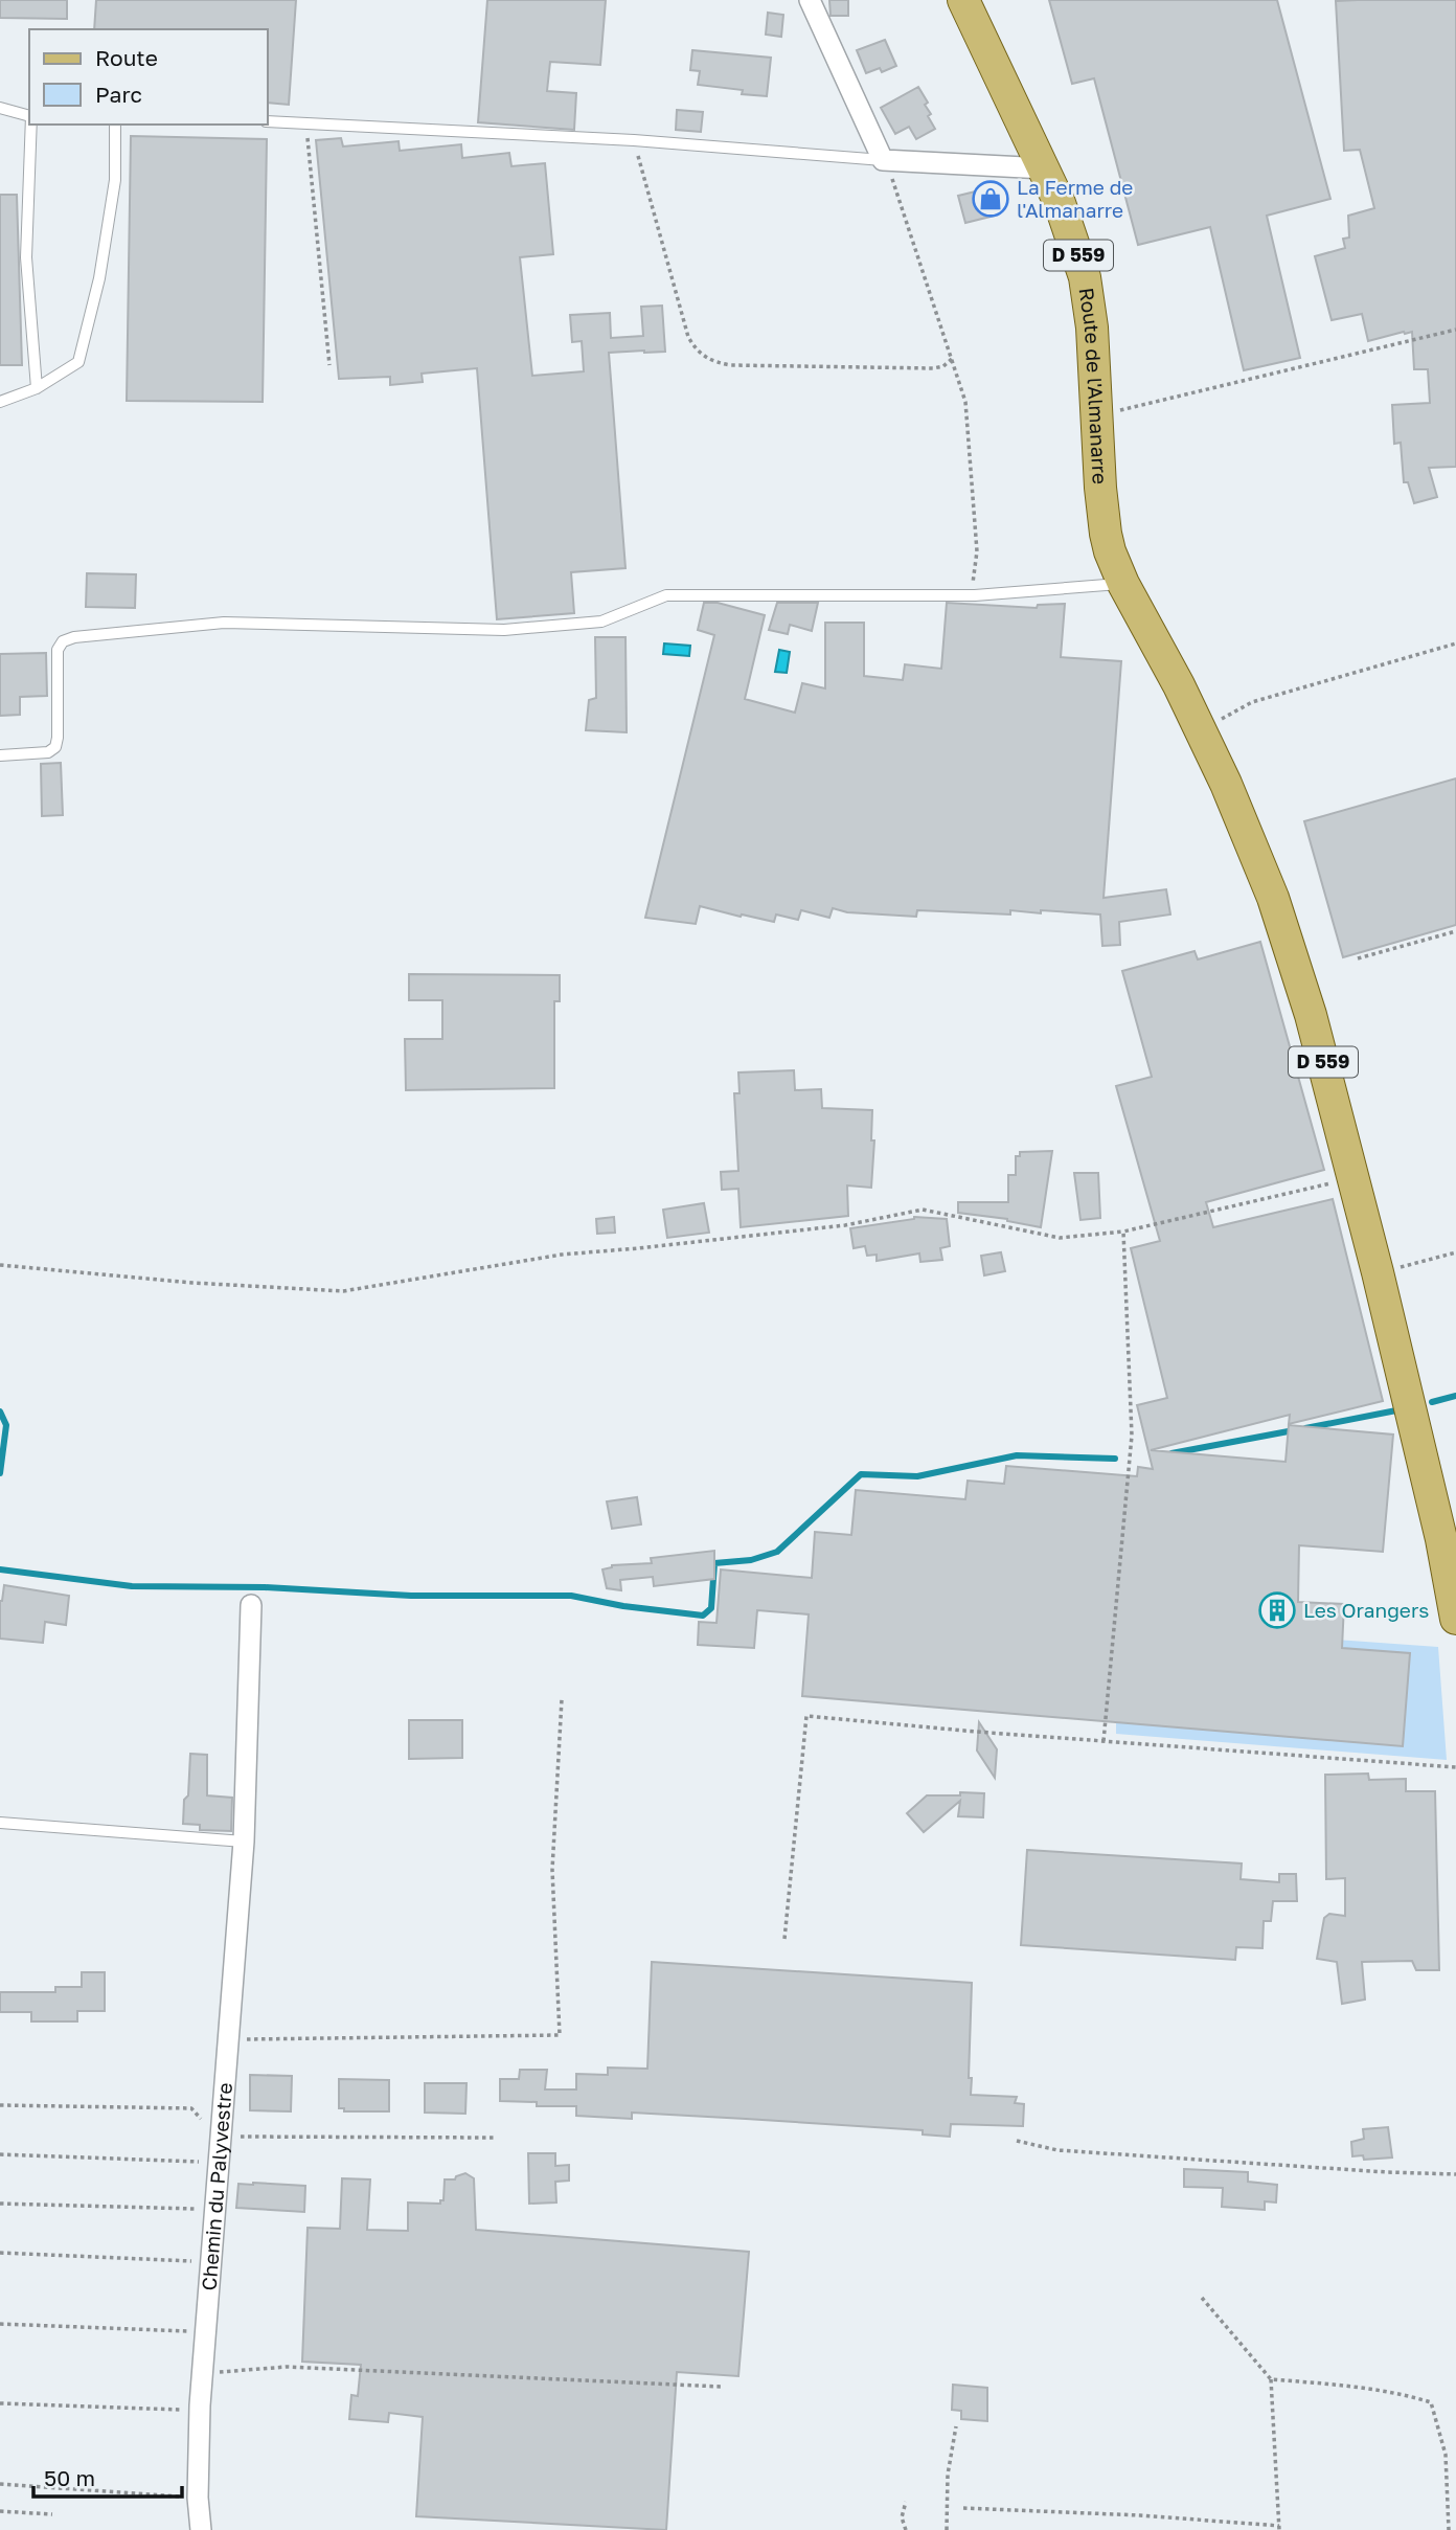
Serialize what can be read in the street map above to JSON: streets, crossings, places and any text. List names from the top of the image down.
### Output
{
  "streets": {
    "main road": ["D 559", "Route de l'Almanarre"],
    "street": ["Chemin du Palyvestre"]
  },
  "crossings": [
    ["D 559", "Route de l'Almanarre"]
  ],
  "places": {
    "shop": ["La Ferme de l'Almanarre"],
    "building": ["Les Orangers"]
  },
  "legend": ["Route", "Parc"],
  "scale_bar": "50 m"
}
